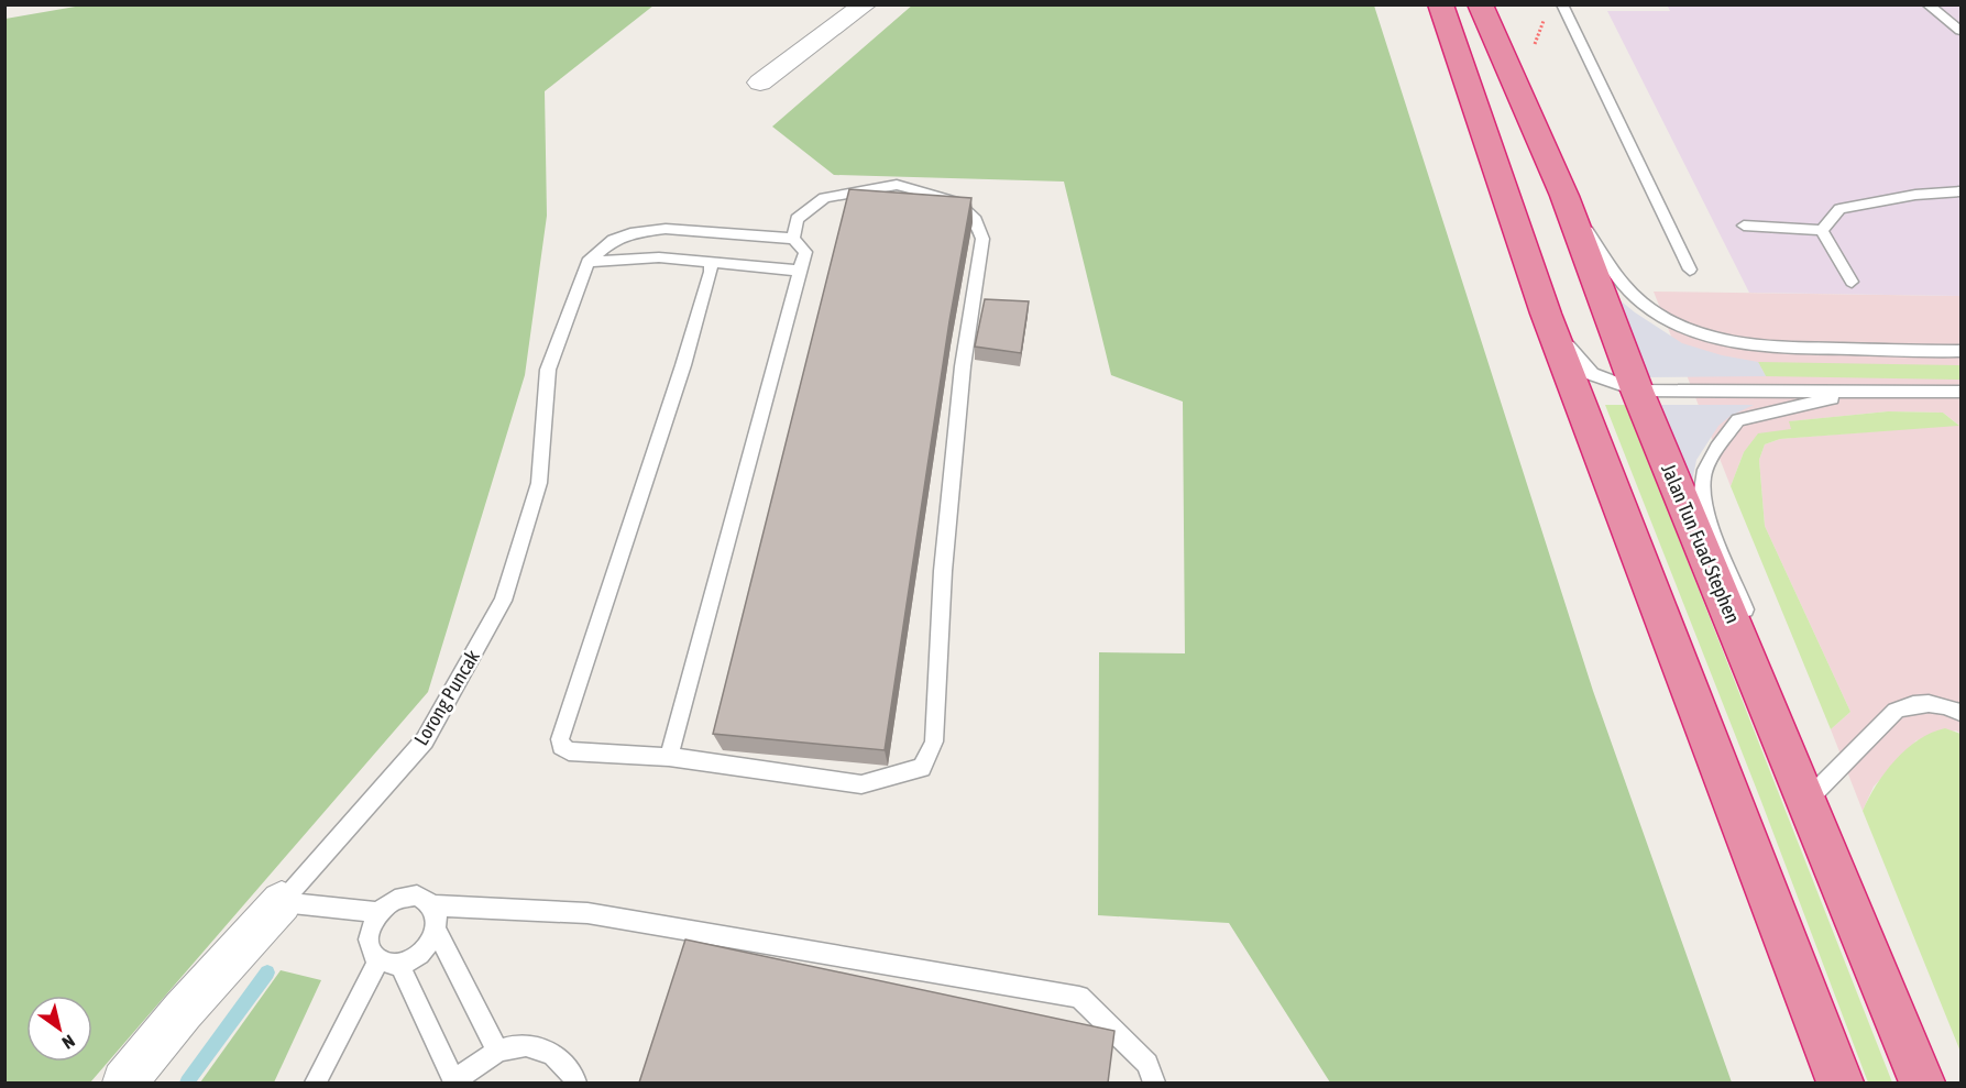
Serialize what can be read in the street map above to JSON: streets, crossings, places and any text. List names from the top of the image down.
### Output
{
  "streets": {
    "highway": ["Jalan Tun Fuad Stephen"],
    "street": ["Lorong Puncak"]
  },
  "north": "bottom right"
}
